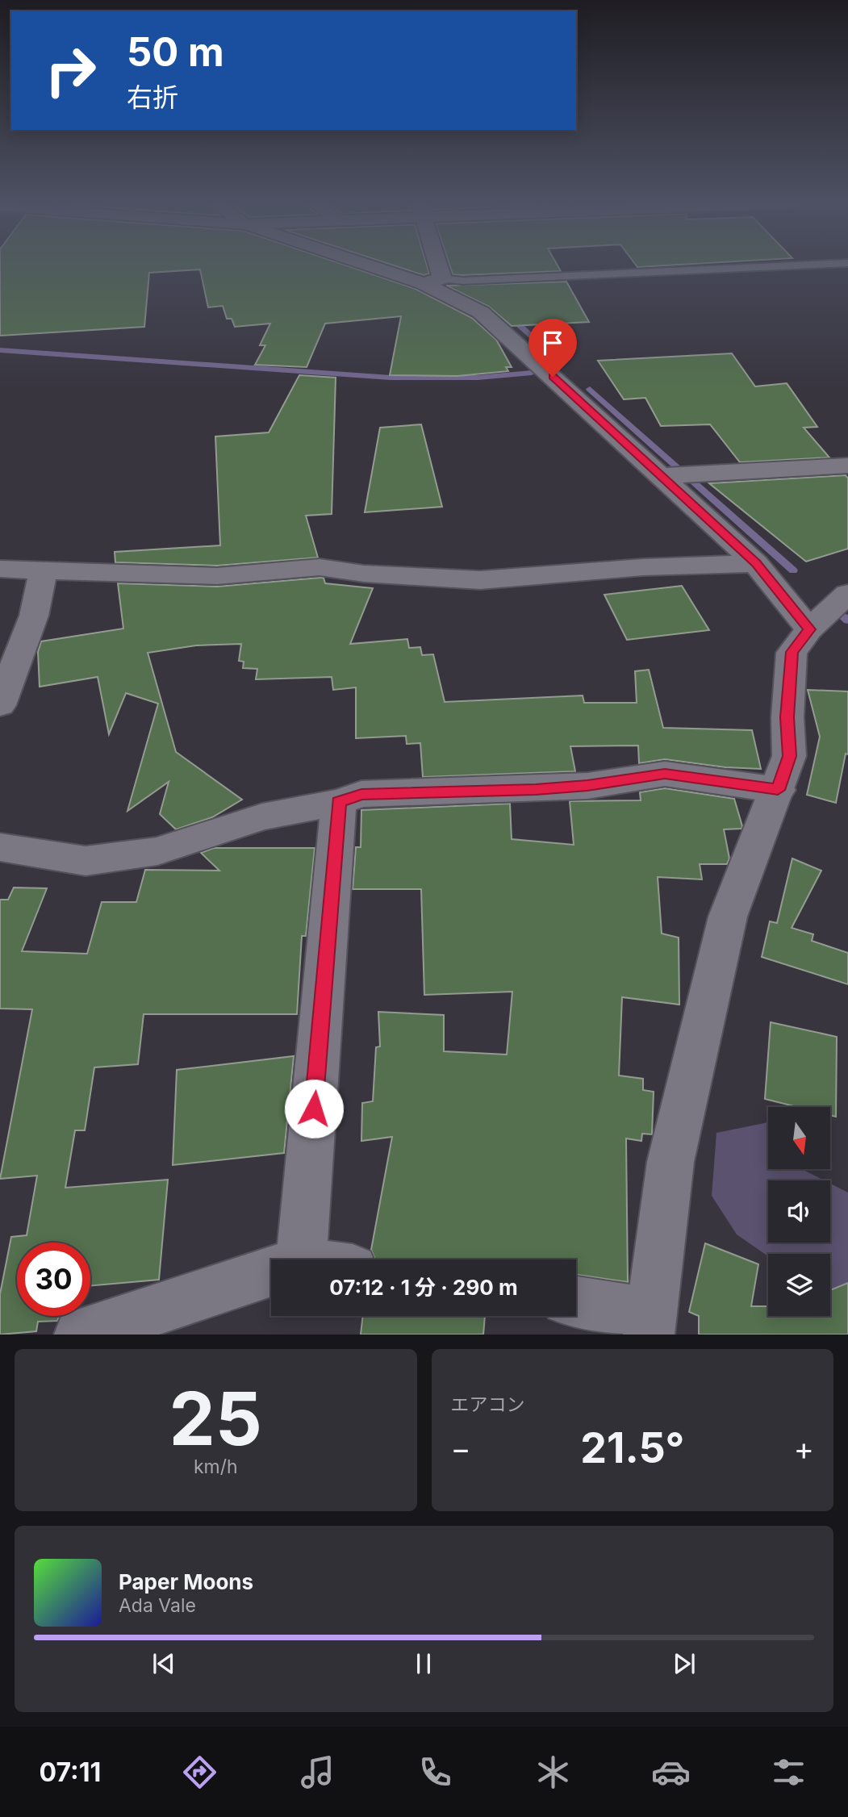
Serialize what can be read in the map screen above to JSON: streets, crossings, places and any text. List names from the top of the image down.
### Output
{
  "north": "bottom",
  "page": {
    "turn": ["50 m", "右折"],
    "limit": "30",
    "trip": "07:12 · 1 分 · 290 m",
    "tile": [
      ["25", "km/h"],
      "エアコン"
    ],
    "heat": ["−", "21.5°", "+"],
    "song": ["Paper Moons", "Ada Vale"],
    "tabs": "07:11"
  }
}
